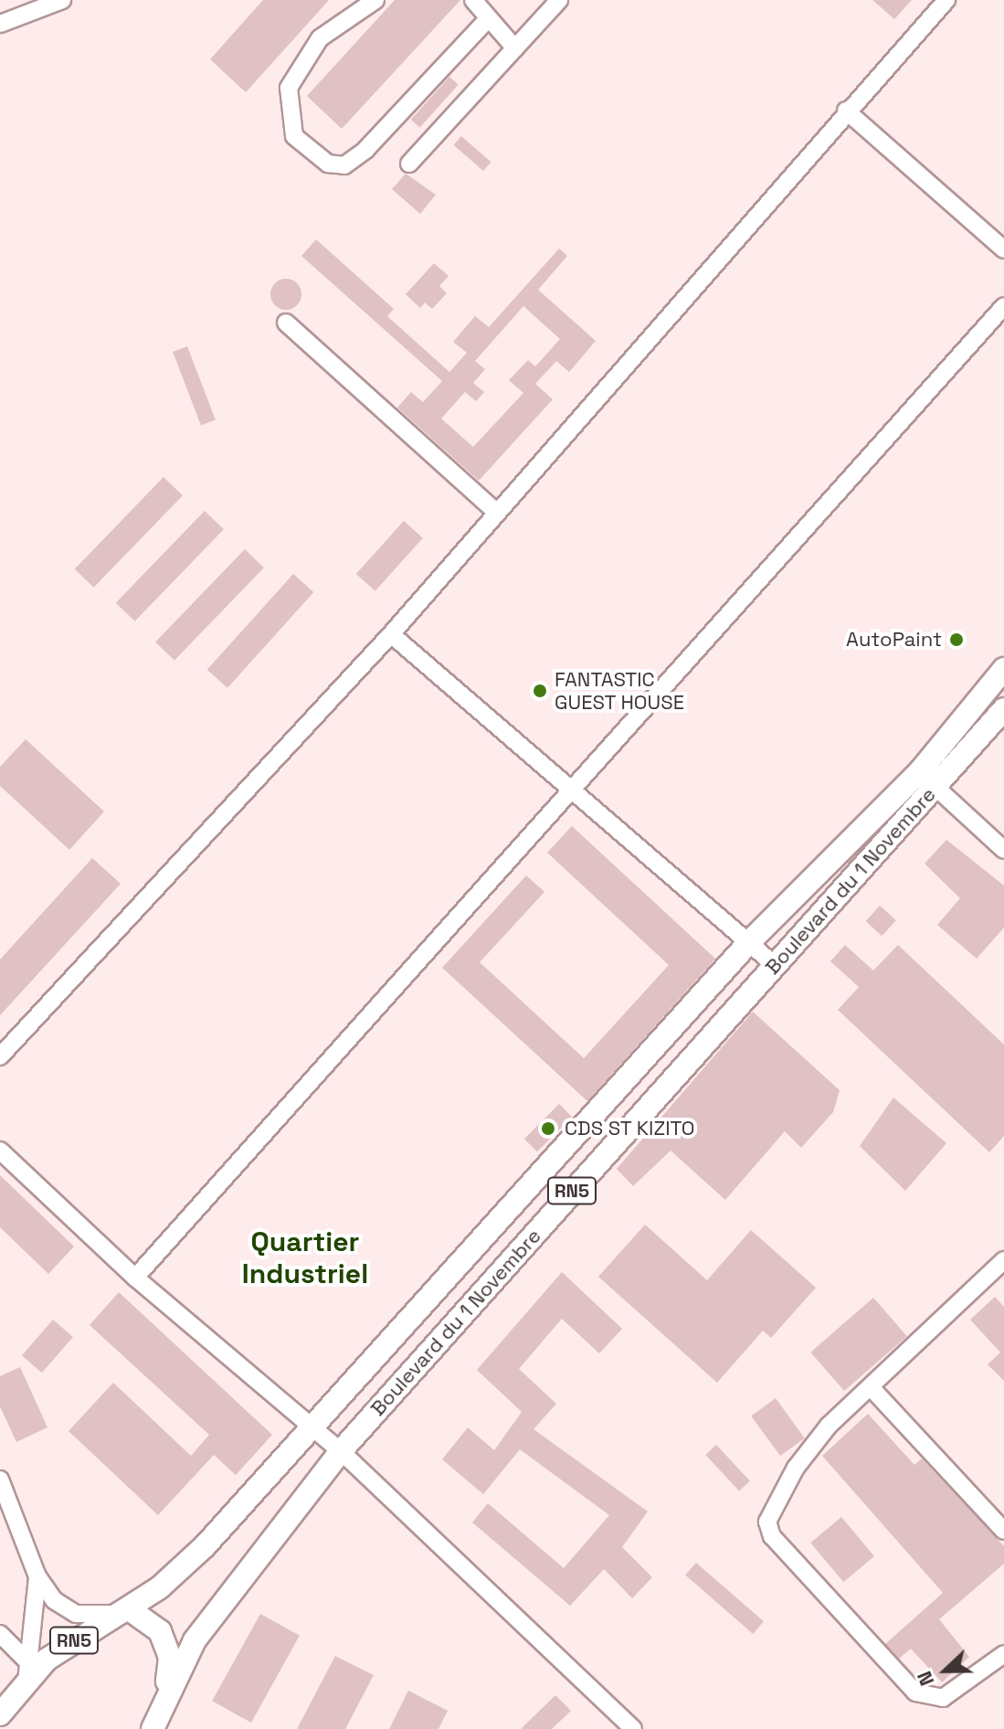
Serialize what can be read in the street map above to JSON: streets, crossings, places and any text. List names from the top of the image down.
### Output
{
  "streets": {
    "main road": ["Boulevard du 1 Novembre", "RN5"]
  },
  "districts": ["Quartier Industriel"],
  "places": ["AutoPaint", "FANTASTIC GUEST HOUSE", "CDS ST KIZITO"],
  "north": "left"
}
